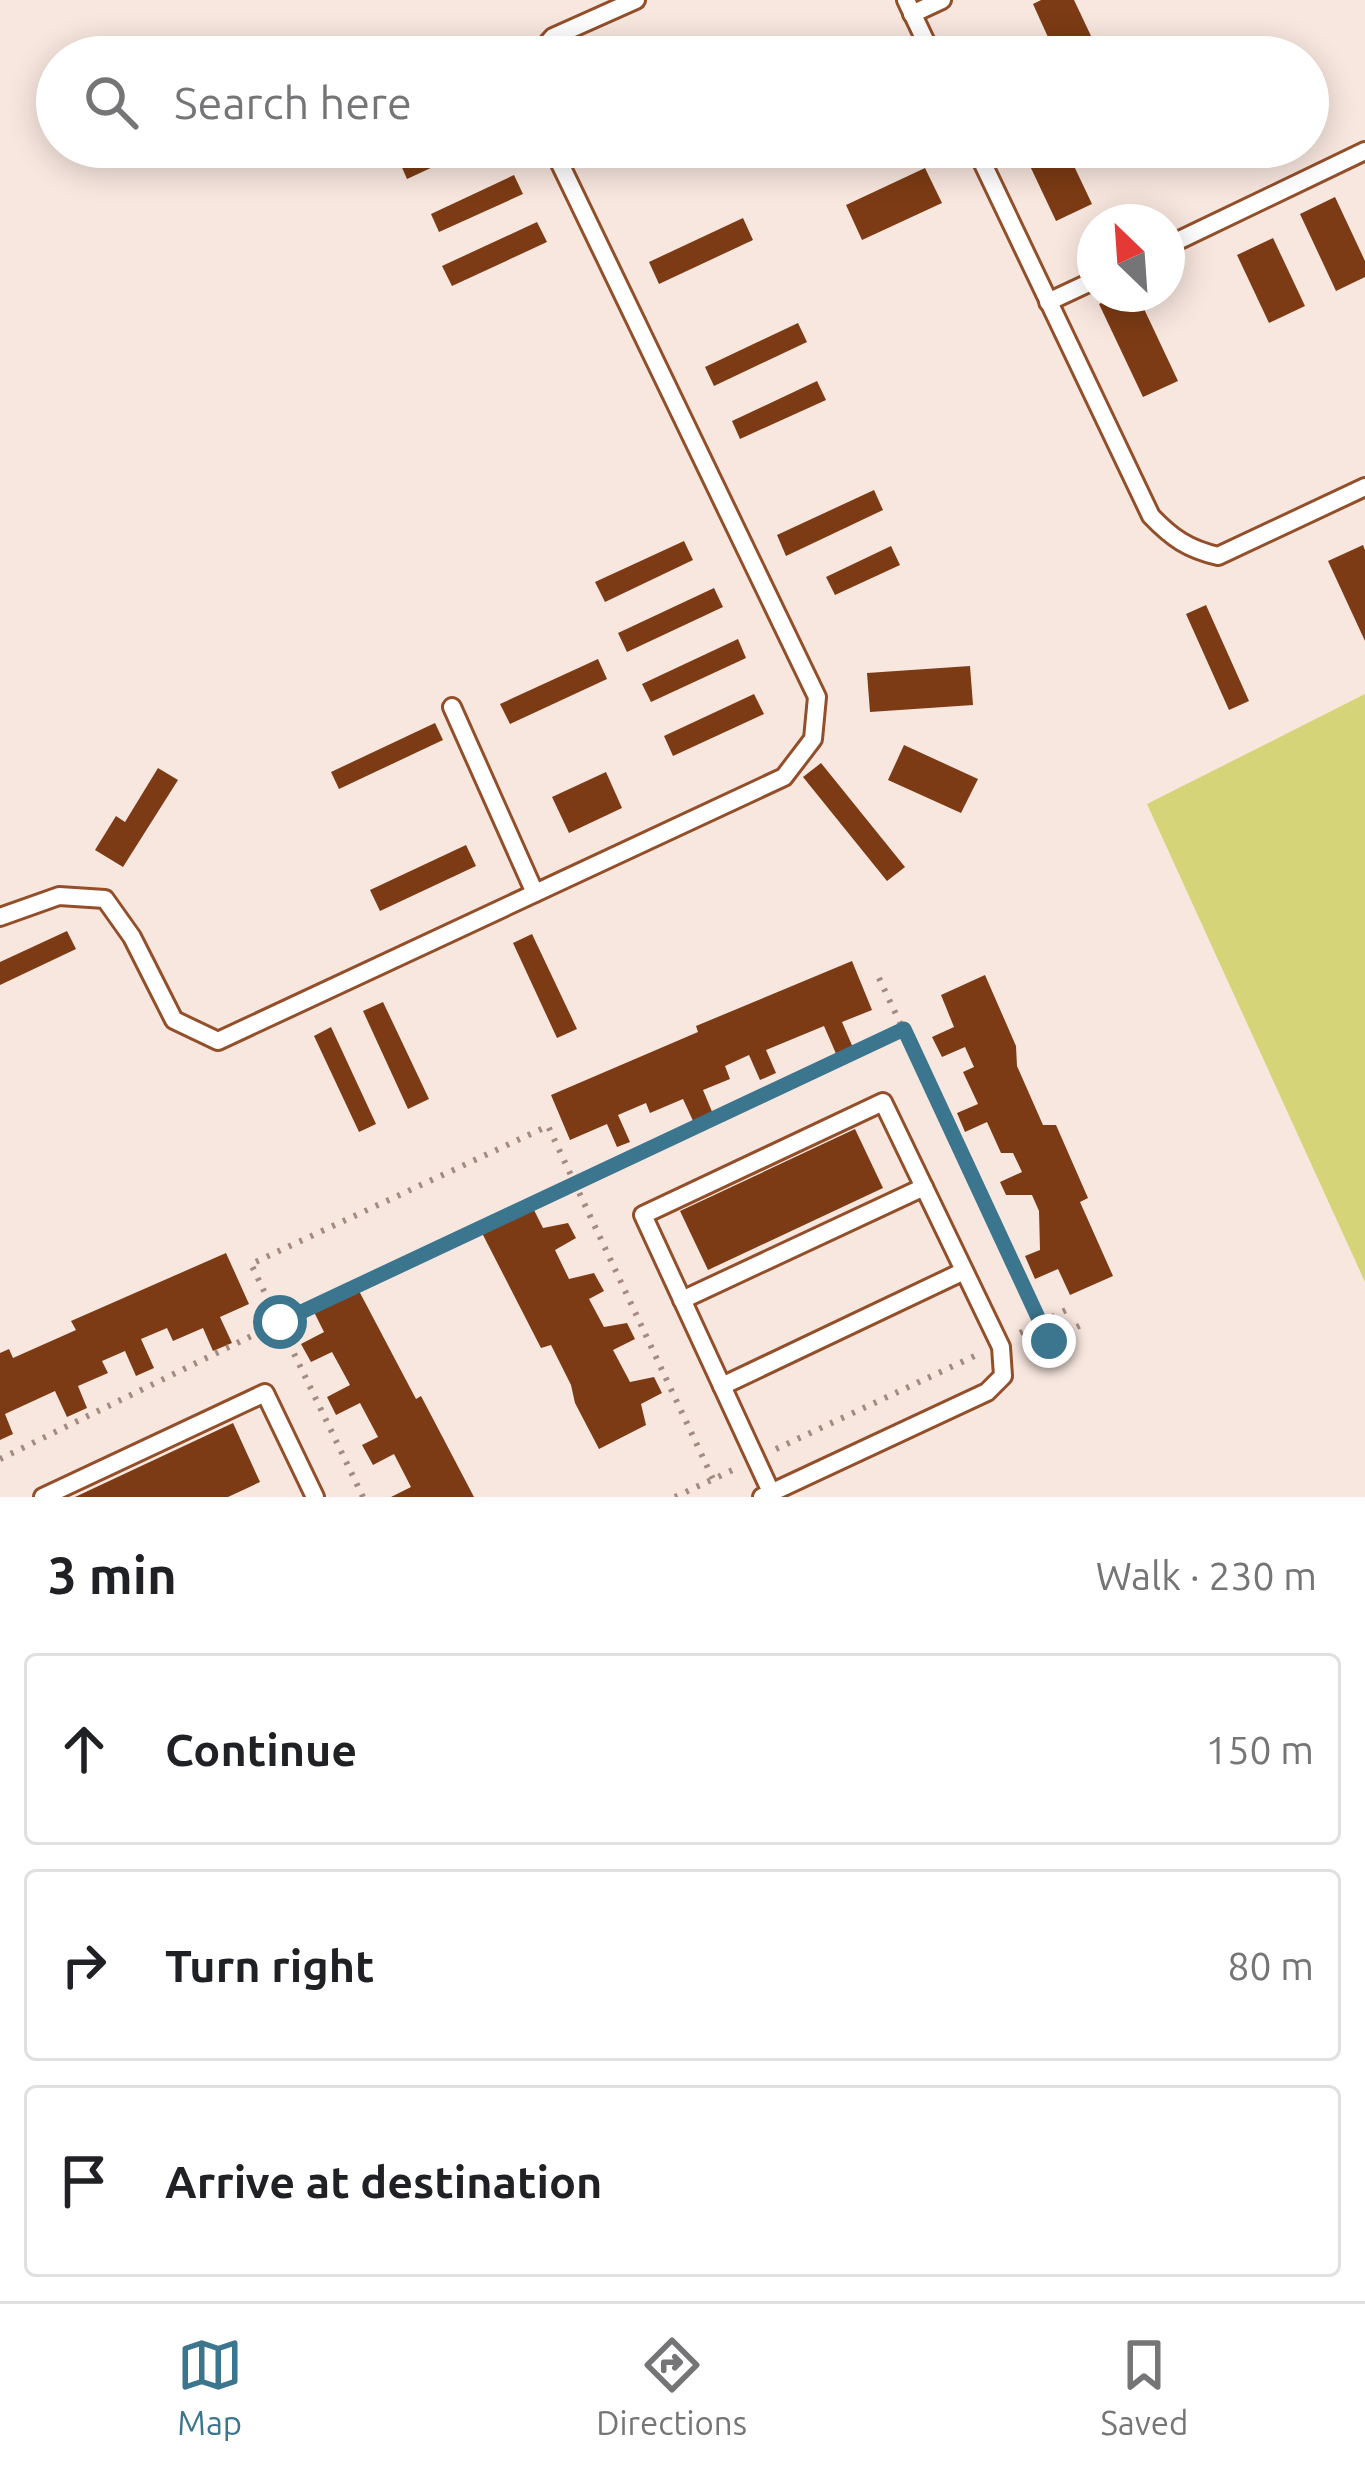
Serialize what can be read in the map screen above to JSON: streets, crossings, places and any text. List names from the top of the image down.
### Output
{
  "north": "top left",
  "page": {
    "search": "Search here",
    "heading": ["3 min", "Walk · 230 m"],
    "list": [
      ["Continue", "150 m"],
      ["Turn right", "80 m"],
      "Arrive at destination"
    ],
    "nav": ["Map", "Directions", "Saved"]
  }
}
